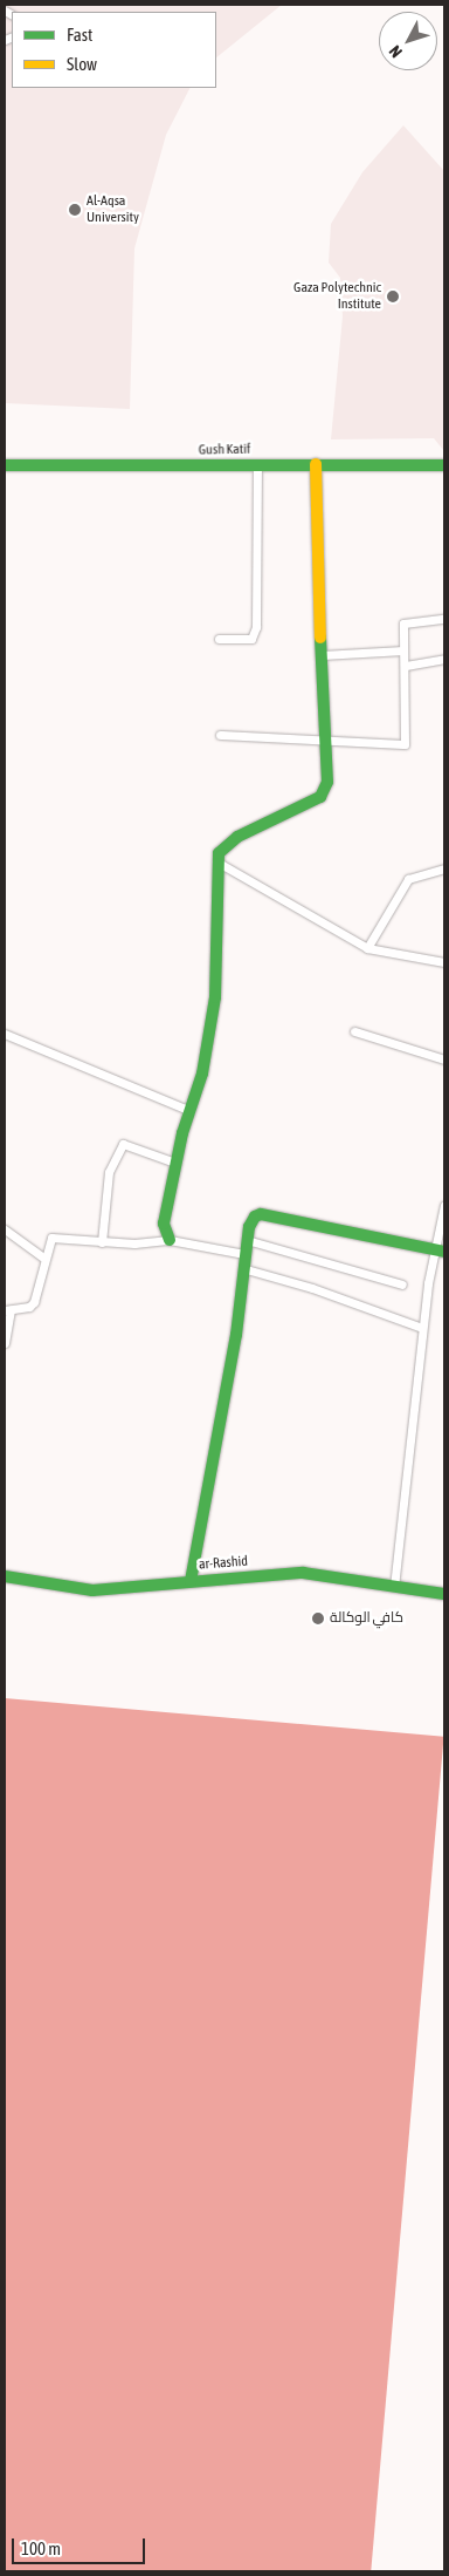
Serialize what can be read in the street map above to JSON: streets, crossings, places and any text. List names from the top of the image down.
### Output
{
  "streets": {
    "street": ["Gush Katif", "ar-Rashid"]
  },
  "places": ["Al-Aqsa University", "Gaza Polytechnic Institute", "كافي الوكالة"],
  "legend": ["Fast", "Slow"],
  "scale_bar": "100 m",
  "north": "bottom left"
}
